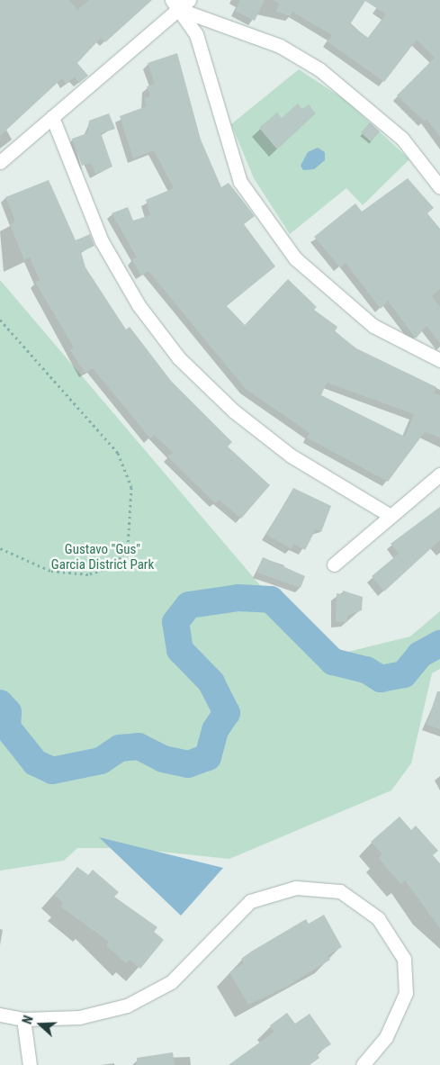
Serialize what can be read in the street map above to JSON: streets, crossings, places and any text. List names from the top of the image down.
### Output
{
  "parks": ["Gustavo \"Gus\" Garcia District Park"],
  "north": "left"
}
